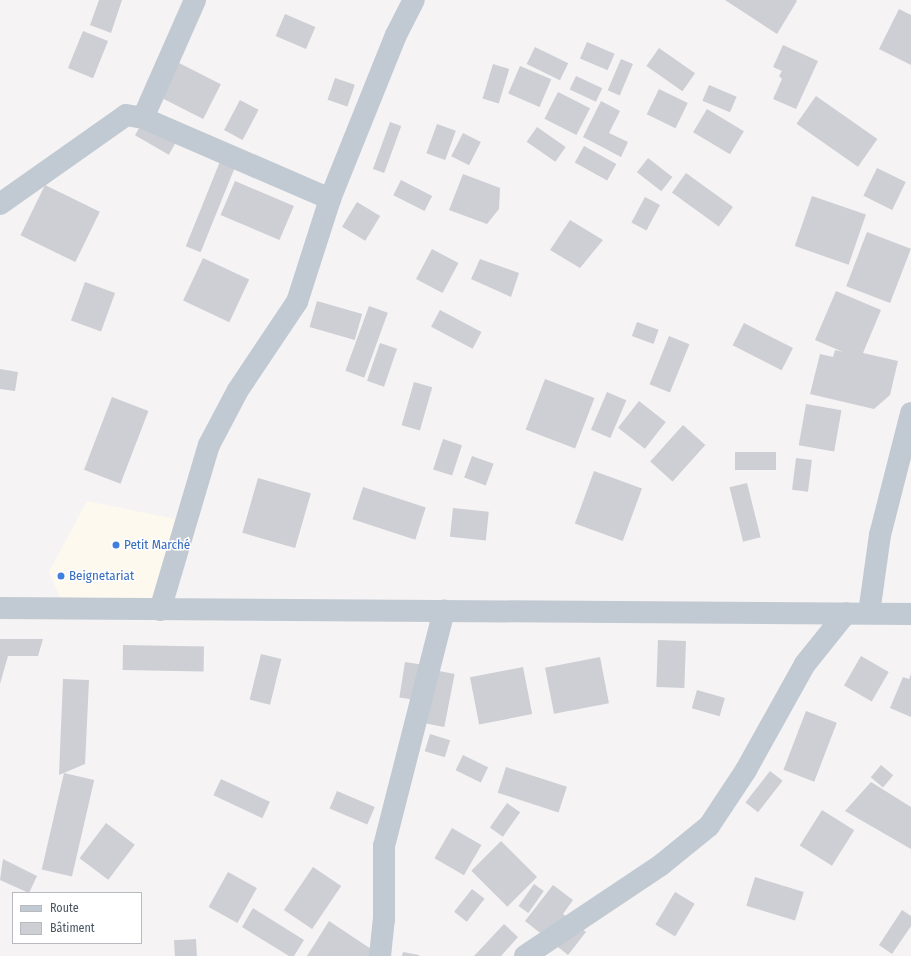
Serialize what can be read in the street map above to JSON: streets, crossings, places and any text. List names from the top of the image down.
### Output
{
  "places": ["Petit Marché", "Beignetariat"],
  "legend": ["Route", "Bâtiment"]
}
